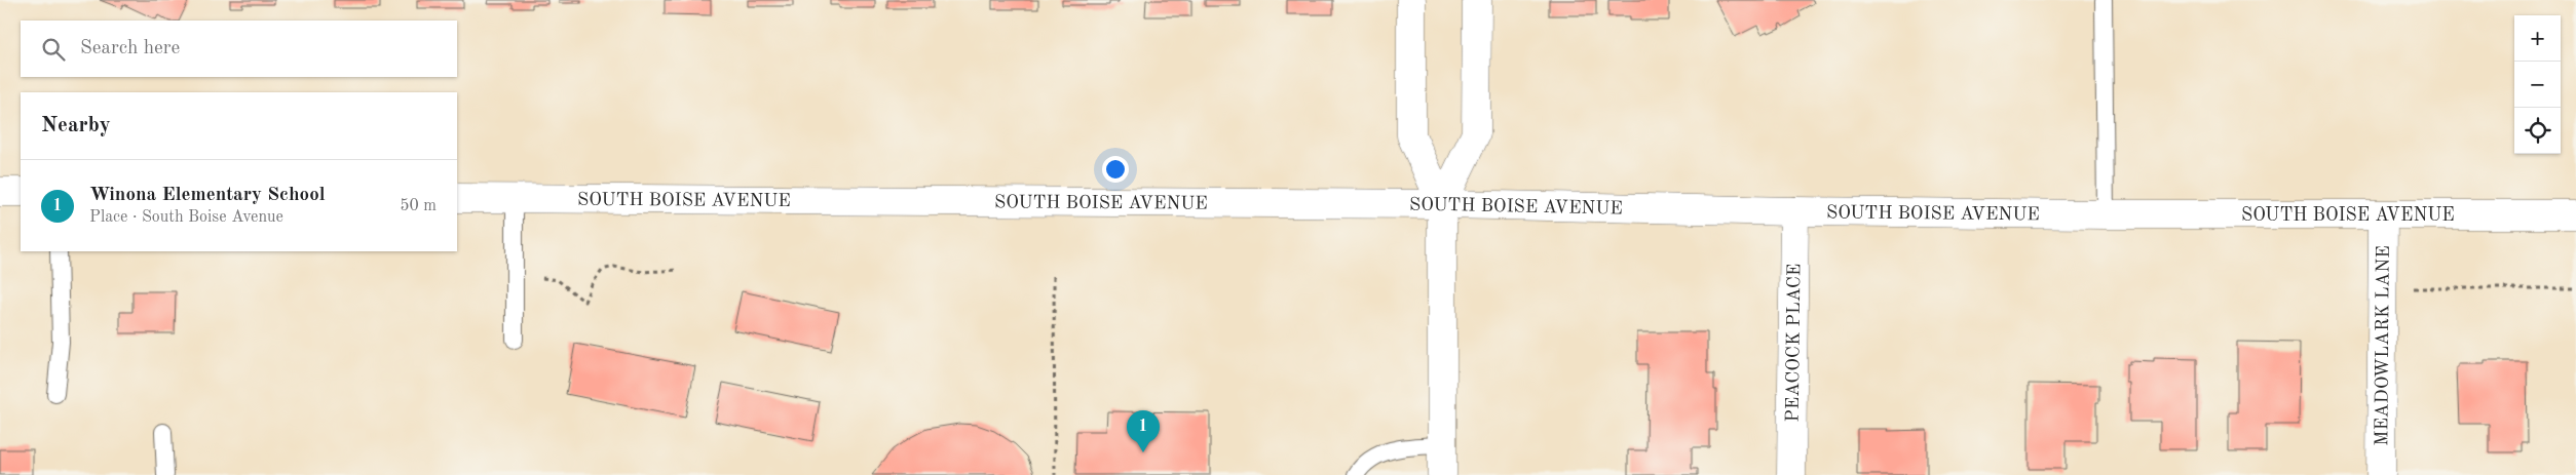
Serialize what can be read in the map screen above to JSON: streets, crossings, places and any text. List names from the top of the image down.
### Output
{
  "streets": {
    "main road": ["SOUTH BOISE AVENUE", "PEACOCK PLACE", "MEADOWLARK LANE"]
  },
  "crossings": [
    ["SOUTH BOISE AVENUE", "PEACOCK PLACE"],
    ["SOUTH BOISE AVENUE", "MEADOWLARK LANE"]
  ],
  "page": {
    "map_buttons": ["+", "−"],
    "search": "Search here",
    "heading": "Nearby",
    "list": [
      {
        "mark": "1",
        "name": "Winona Elementary School",
        "note": "Place · South Boise Avenue",
        "value": "50 m"
      }
    ],
    "pins": "1"
  }
}
